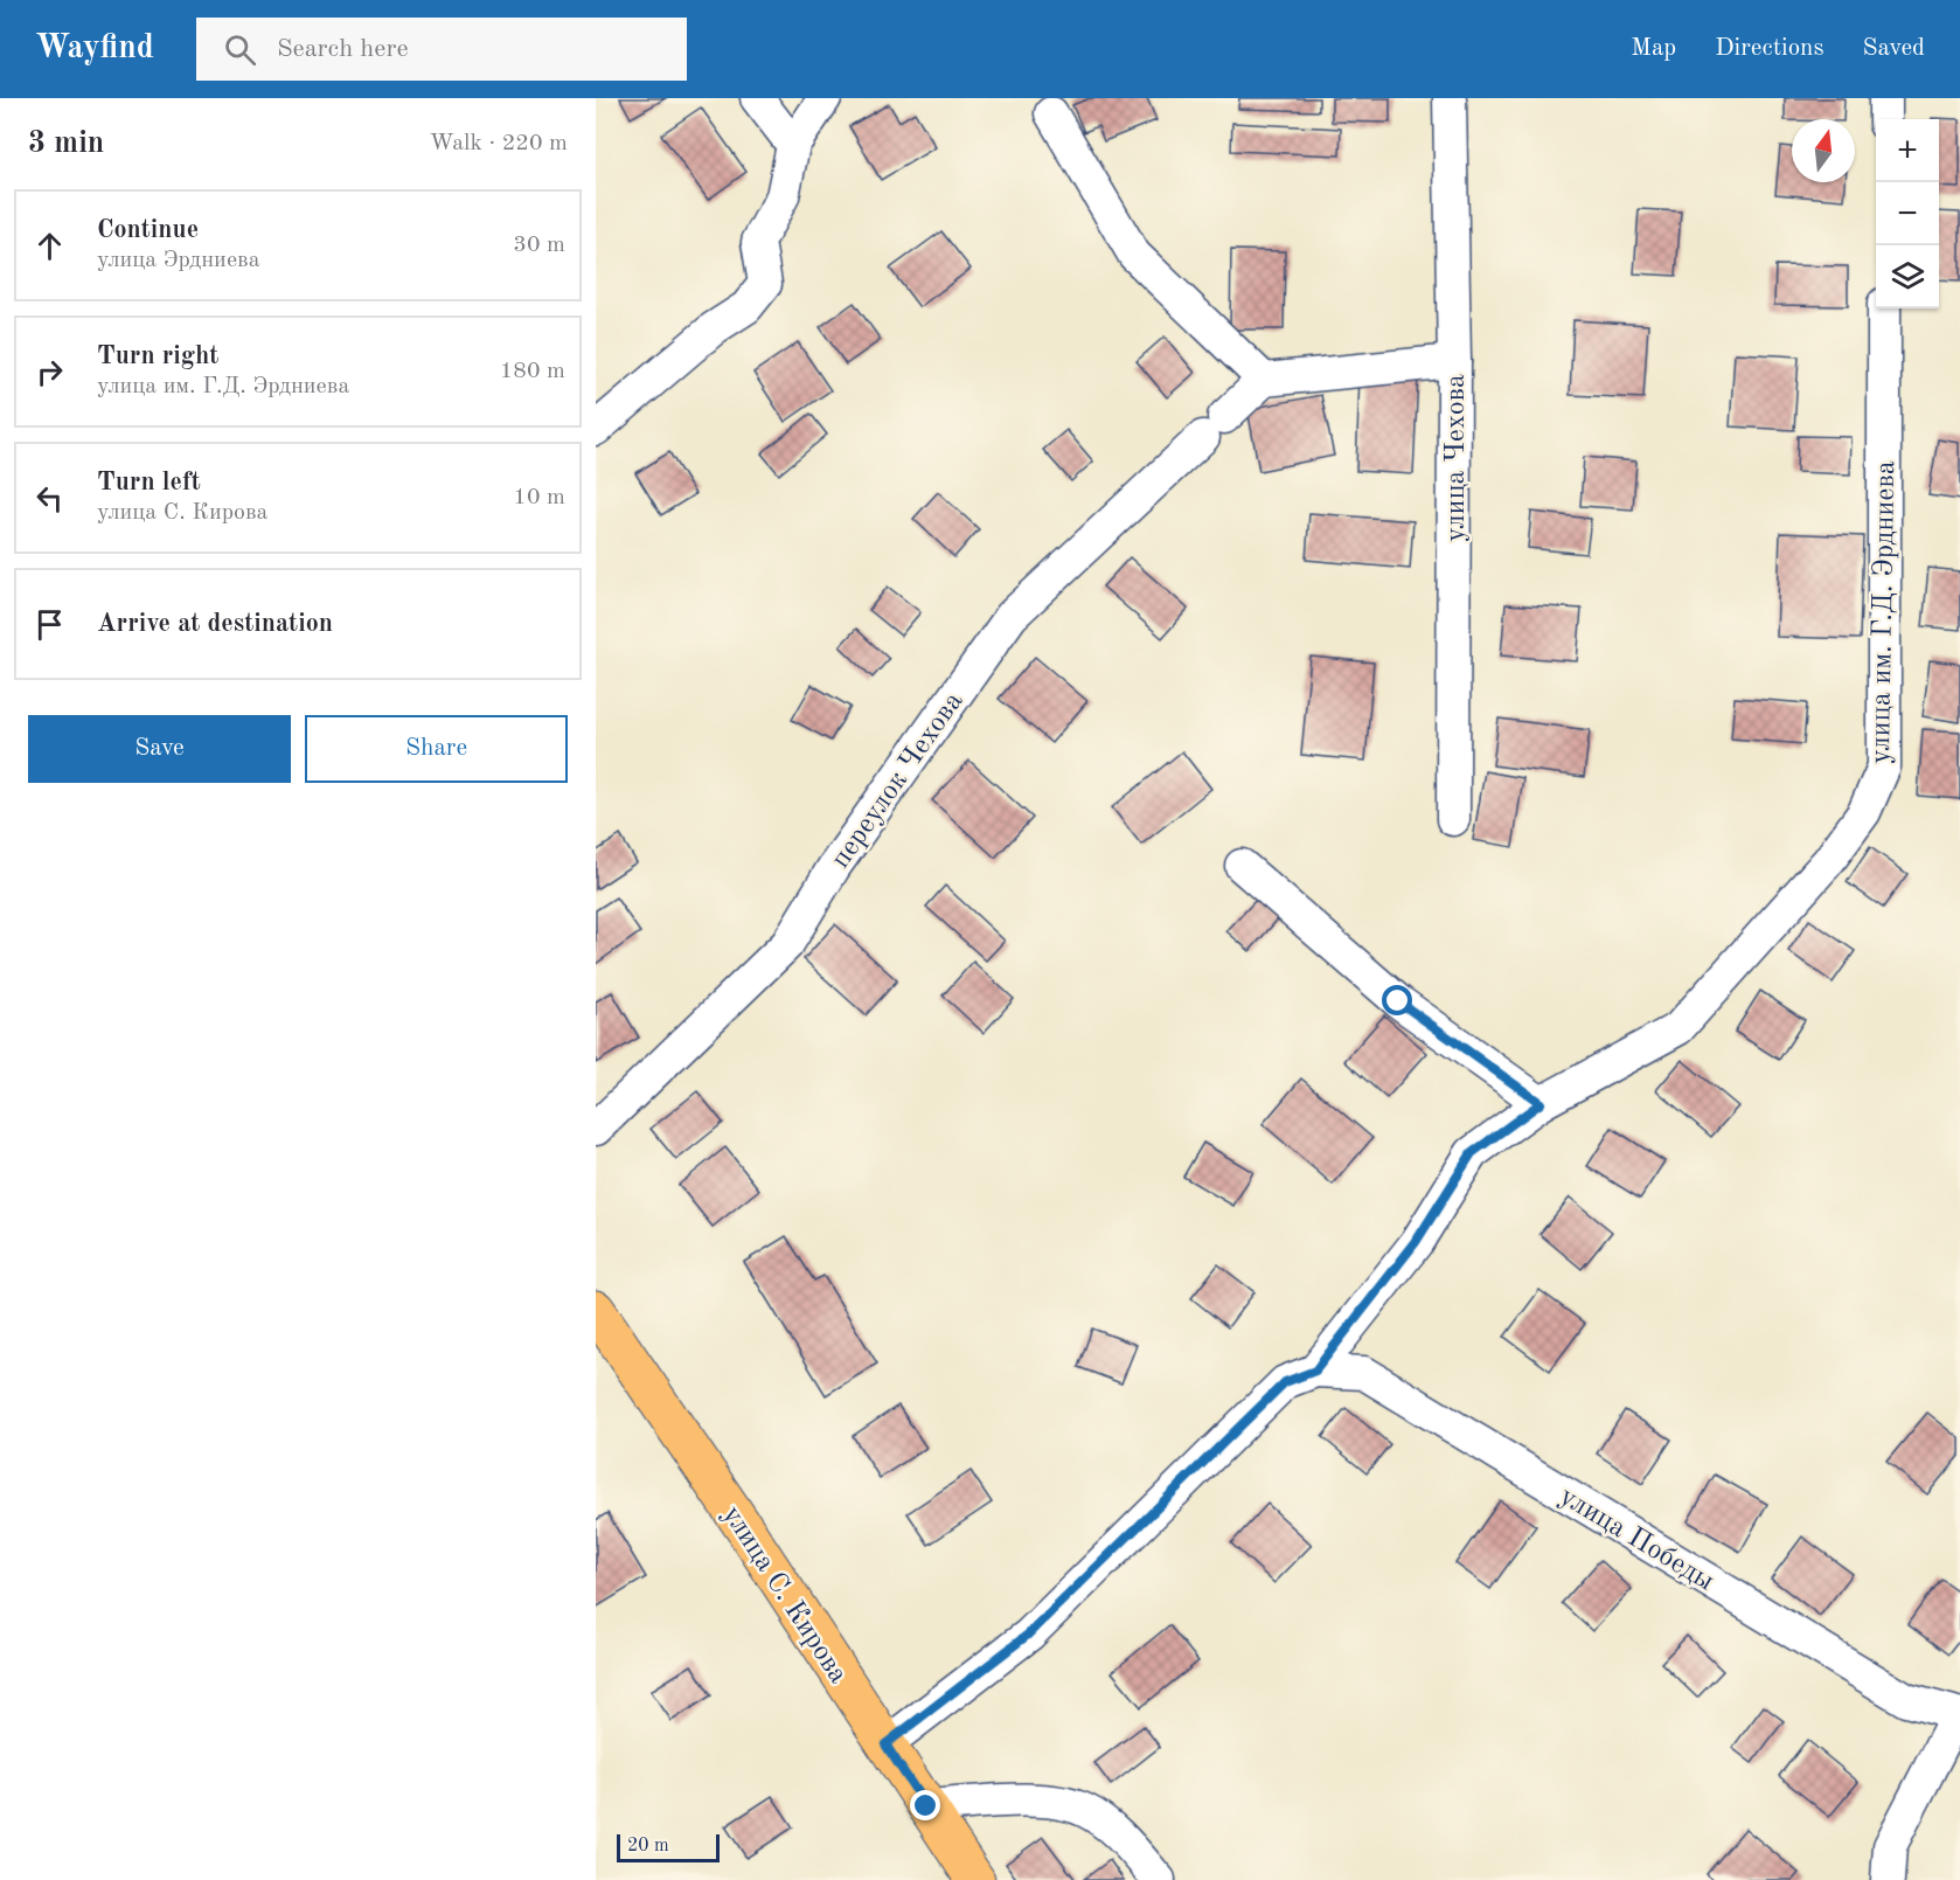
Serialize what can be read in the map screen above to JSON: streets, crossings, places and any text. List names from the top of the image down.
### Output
{
  "streets": {
    "main road": ["улица С. Кирова"],
    "street": [
      "улица Чехова",
      "улица им. Г.Д. Эрдниева",
      "переулок Чехова",
      "улица Победы"
    ]
  },
  "crossings": [
    ["улица им. Г.Д. Эрдниева", "улица Победы"],
    ["улица им. Г.Д. Эрдниева", "улица С. Кирова"]
  ],
  "scale_bar": "20 m",
  "north": "top",
  "page": {
    "header": "Wayfind",
    "search": "Search here",
    "nav": ["Map", "Directions", "Saved"],
    "heading": ["3 min", "Walk · 220 m"],
    "map_buttons": ["+", "−"],
    "list": [
      ["Continue", "улица Эрдниева", "30 m"],
      ["Turn right", "улица им. Г.Д. Эрдниева", "180 m"],
      ["Turn left", "улица С. Кирова", "10 m"],
      "Arrive at destination"
    ],
    "buttons": ["Save", "Share"],
    "scale": "20 m"
  }
}
